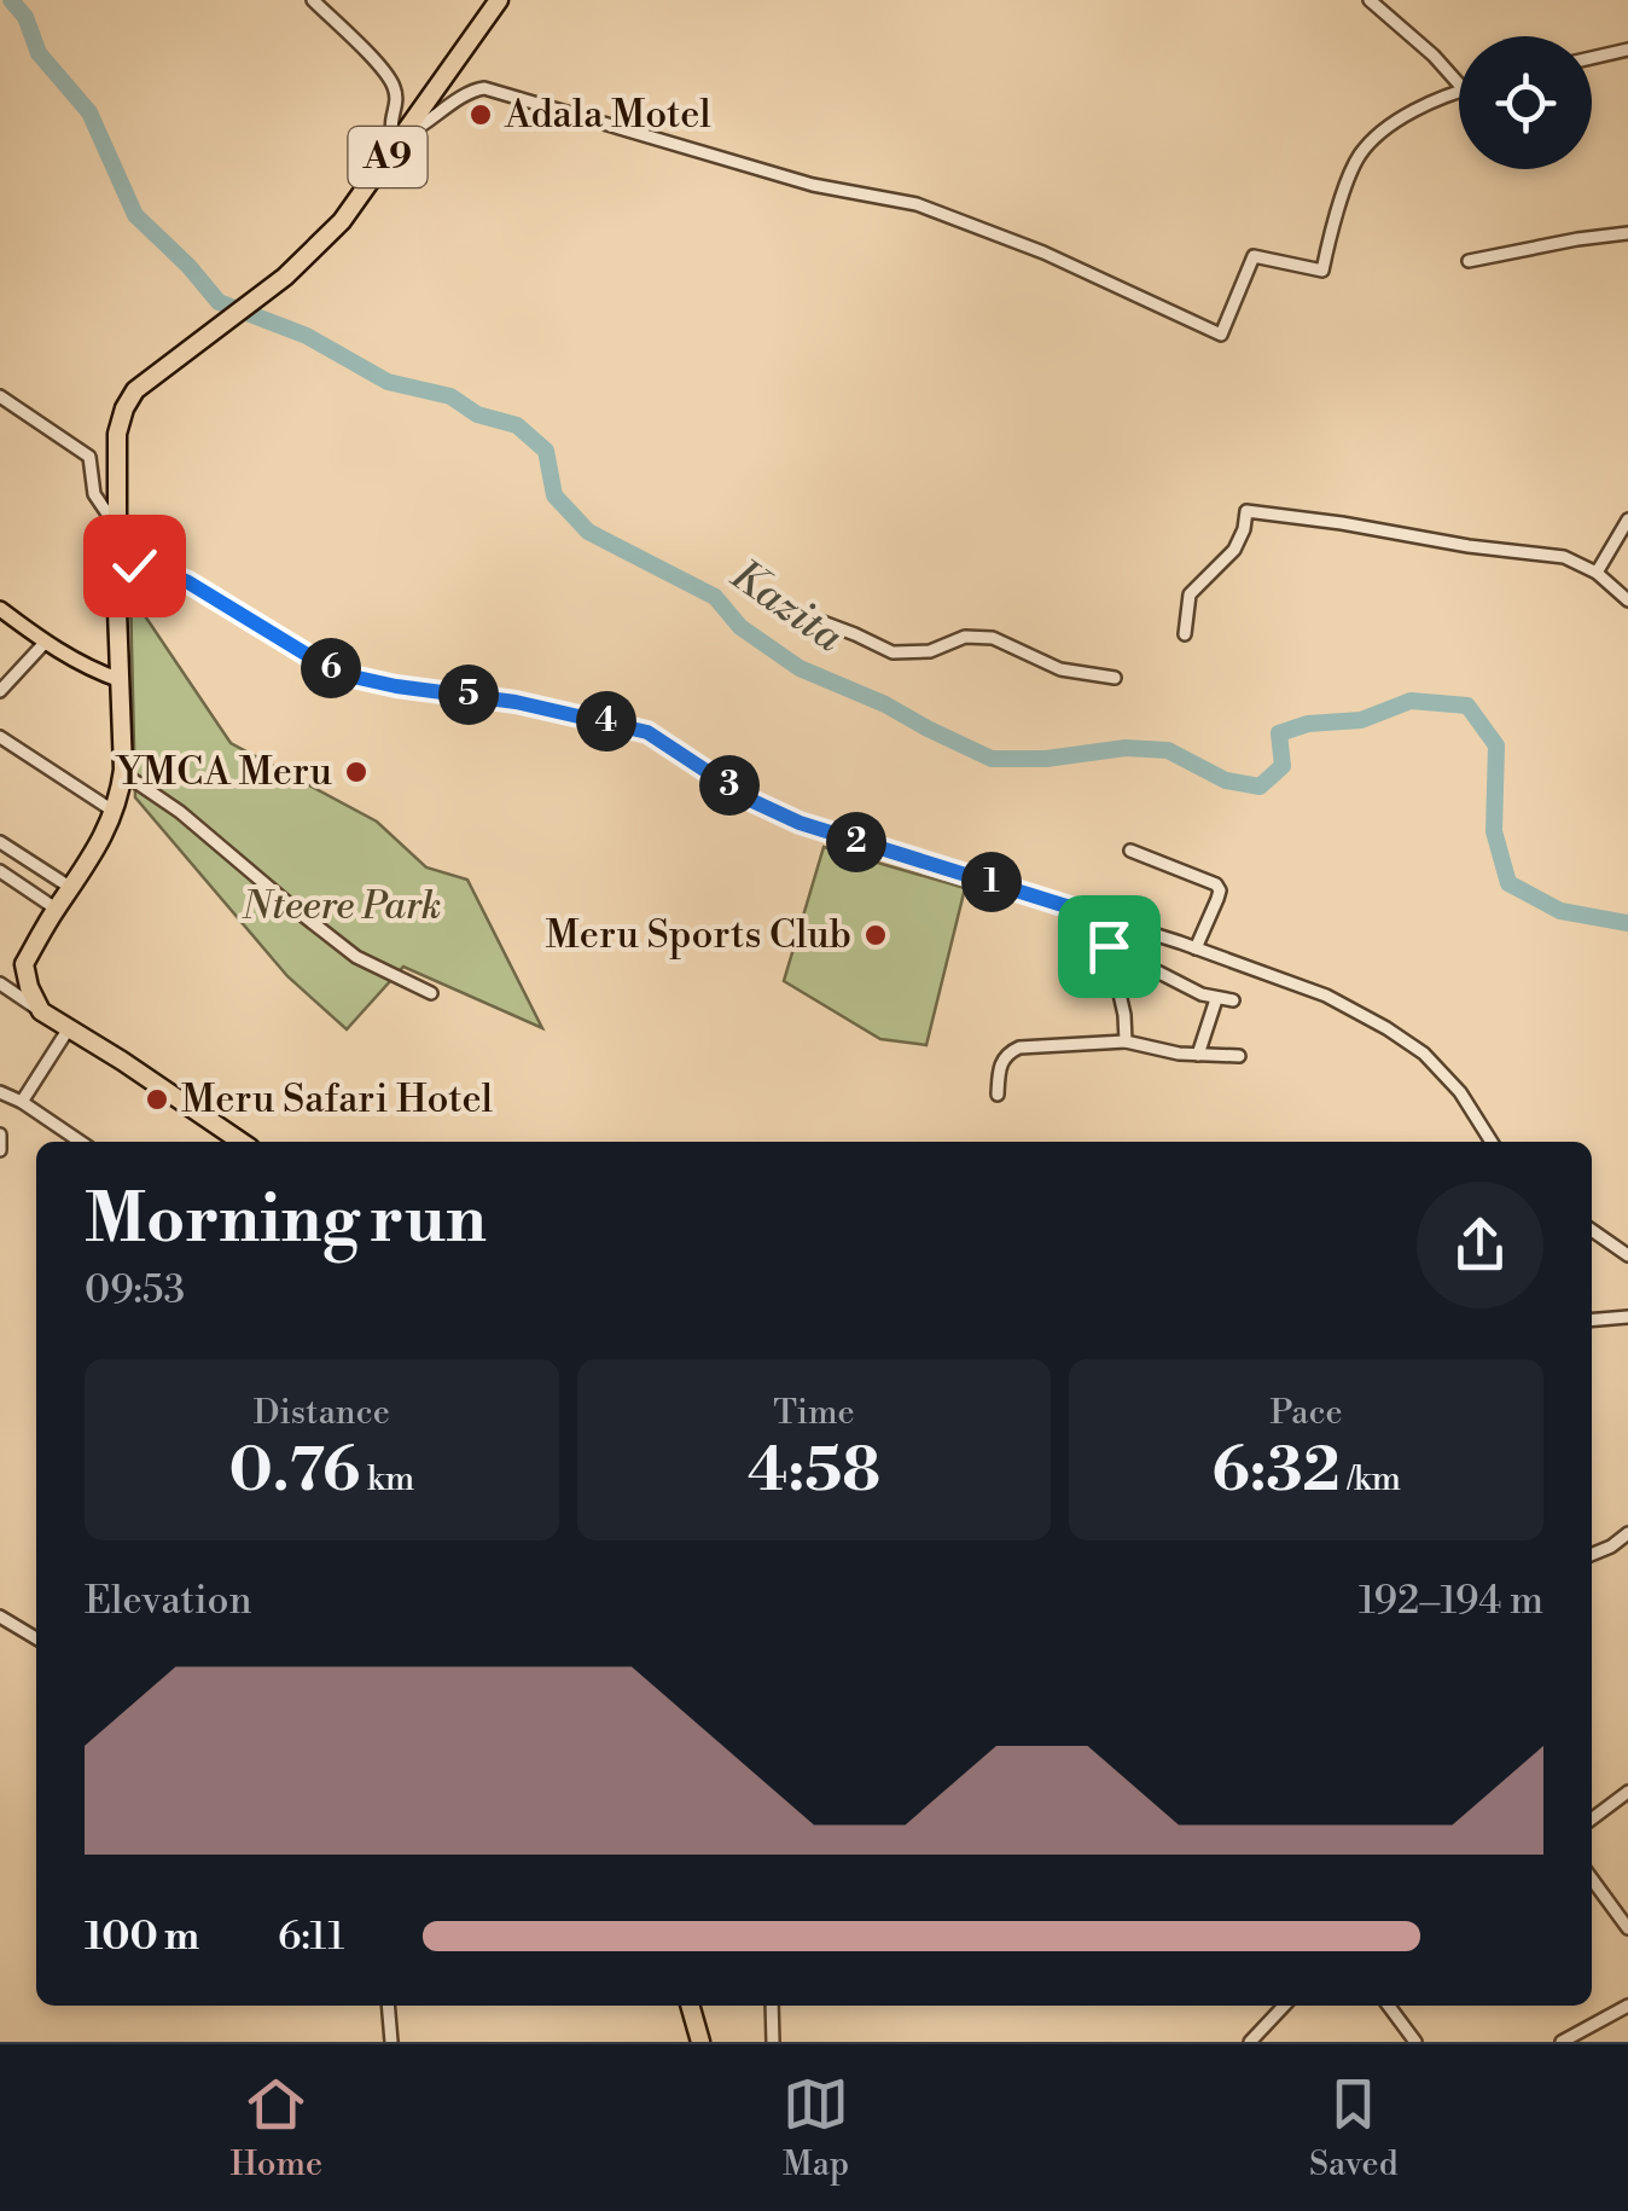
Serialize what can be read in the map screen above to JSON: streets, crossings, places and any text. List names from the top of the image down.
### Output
{
  "streets": {
    "highway": ["A9"]
  },
  "water": ["Kazita"],
  "parks": ["Nteere Park"],
  "places": [
    "Adala Motel",
    "YMCA Meru",
    "Meru Sports Club",
    "Meru Safari Hotel"
  ],
  "page": {
    "pins": [
      "6",
      "5",
      "4",
      "3",
      "2",
      "1"
    ],
    "heading": ["Morning run", "09:53"],
    "stats": [
      ["Distance", "0.76 km"],
      ["Time", "4:58"],
      ["Pace", "6:32 /km"]
    ],
    "chart": ["Elevation", "192–194 m"],
    "list": [
      {
        "name": "100 m",
        "note": "6:11"
      }
    ],
    "tabs": ["Home", "Map", "Saved"]
  }
}
